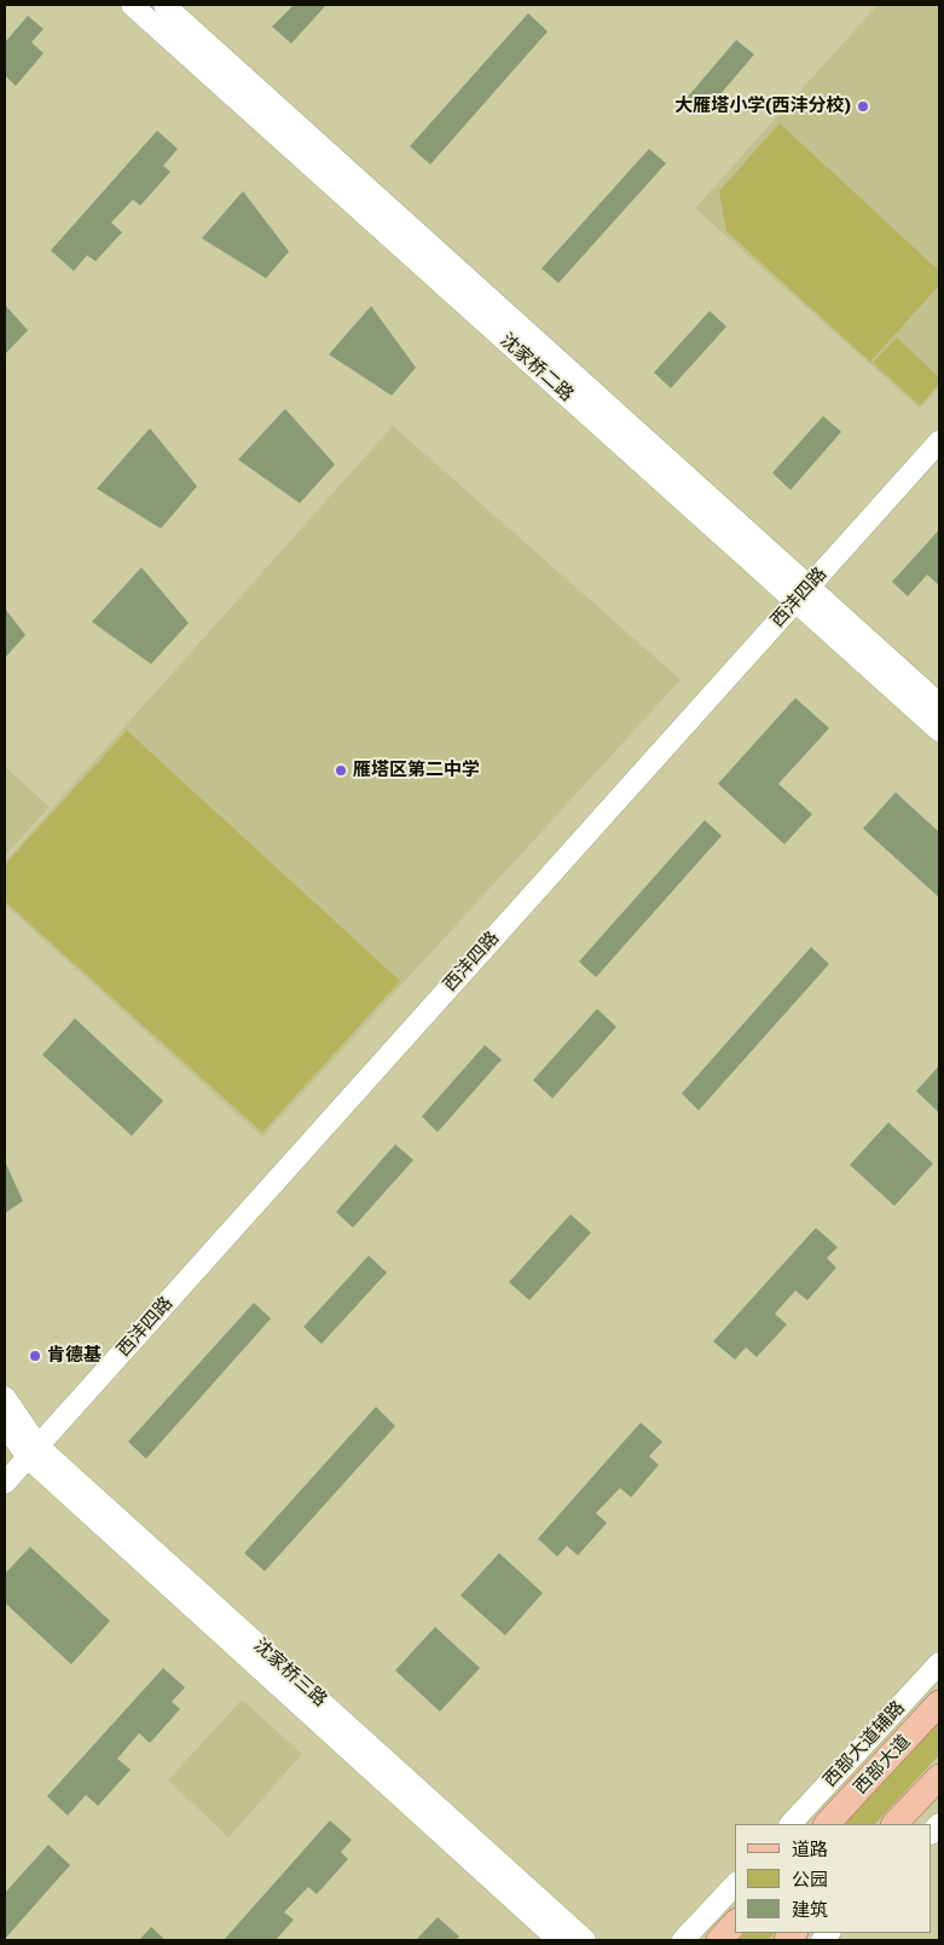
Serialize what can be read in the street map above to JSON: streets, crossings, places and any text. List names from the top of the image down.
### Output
{
  "streets": {
    "main road": ["西部大道"],
    "street": [
      "沈家桥二路",
      "西沣四路",
      "沈家桥三路",
      "西部大道辅路"
    ]
  },
  "crossings": [
    ["沈家桥二路", "西沣四路"],
    ["西沣四路", "沈家桥三路"]
  ],
  "places": ["大雁塔小学(西沣分校)", "雁塔区第二中学", "肯德基"],
  "legend": ["道路", "公园", "建筑"]
}
